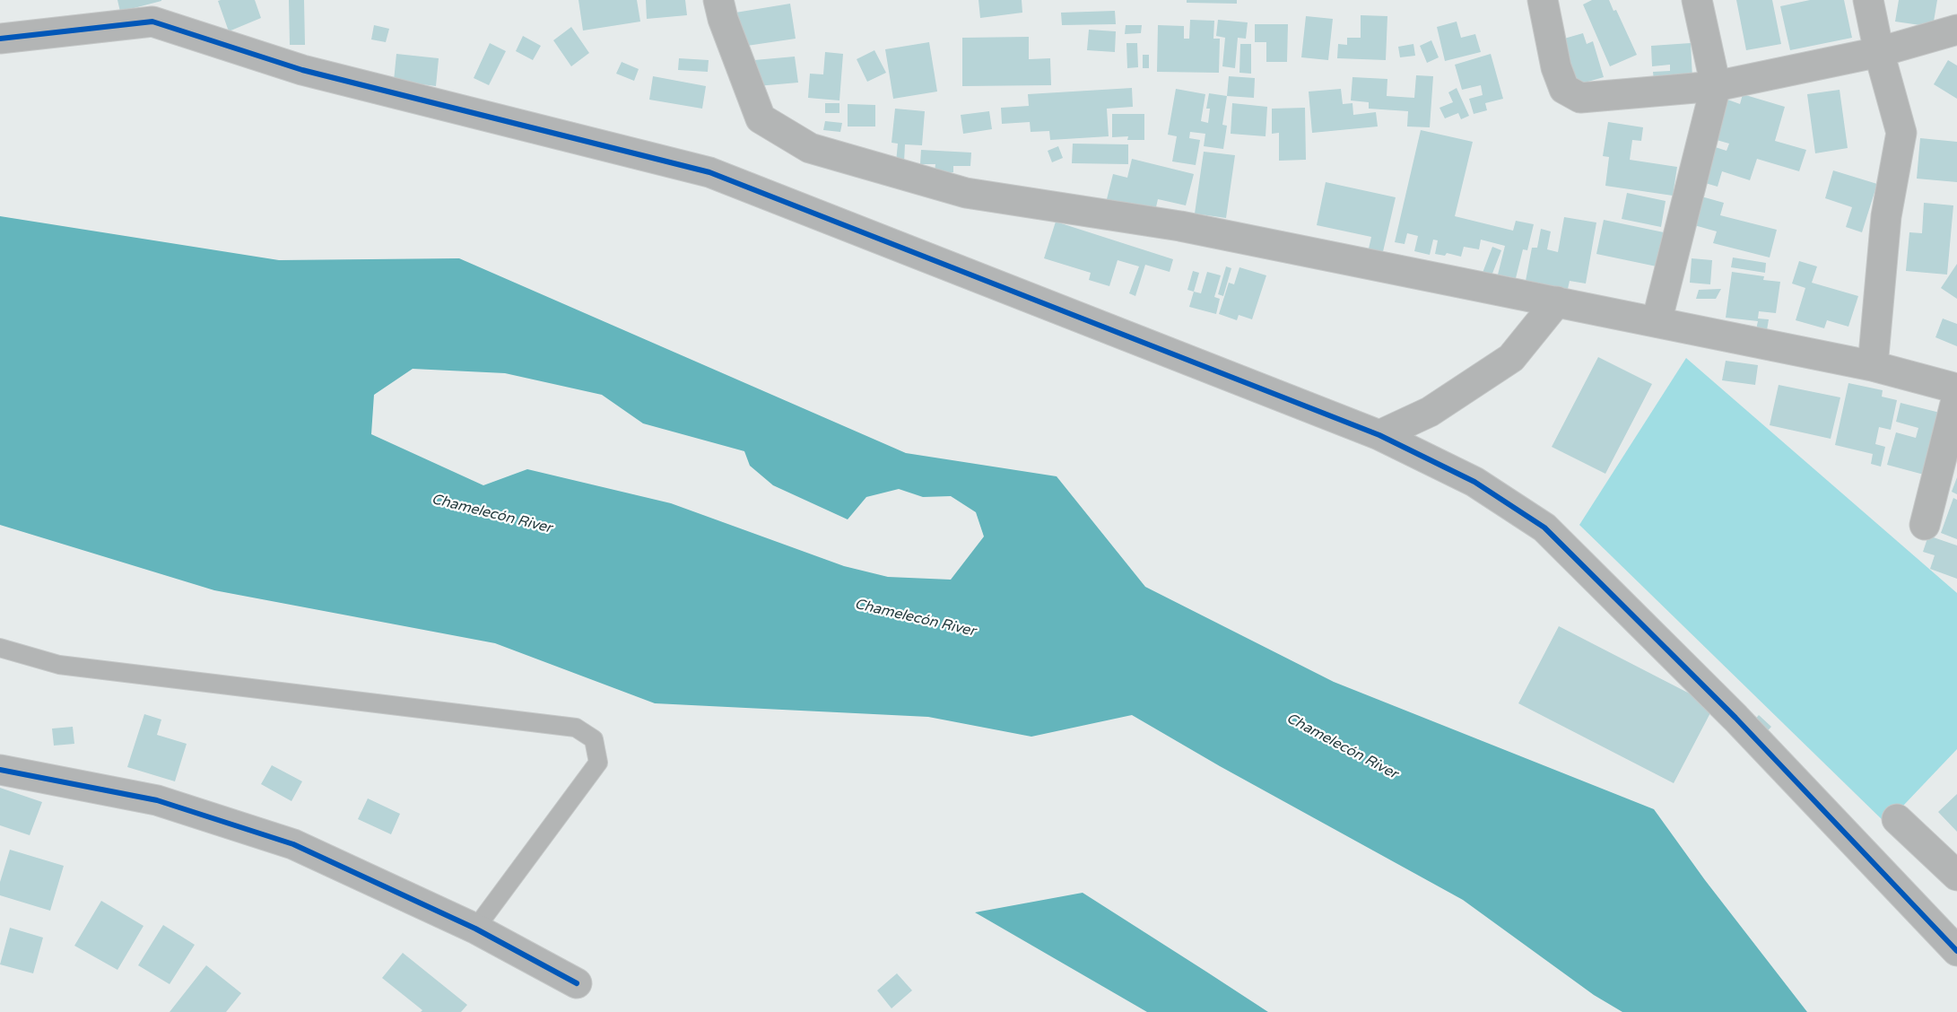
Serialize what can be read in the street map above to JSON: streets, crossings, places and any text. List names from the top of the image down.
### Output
{
  "water": ["Chamelecón River"]
}
